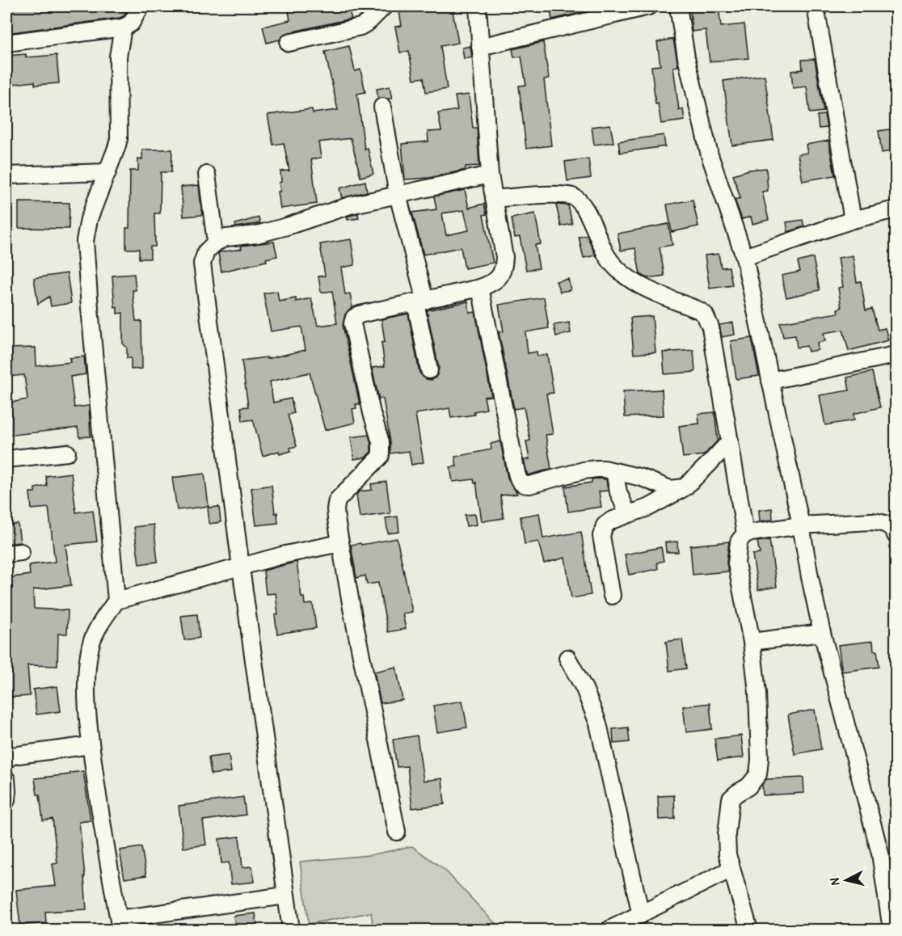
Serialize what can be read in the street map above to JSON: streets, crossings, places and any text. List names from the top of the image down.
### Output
{
  "north": "left"
}
